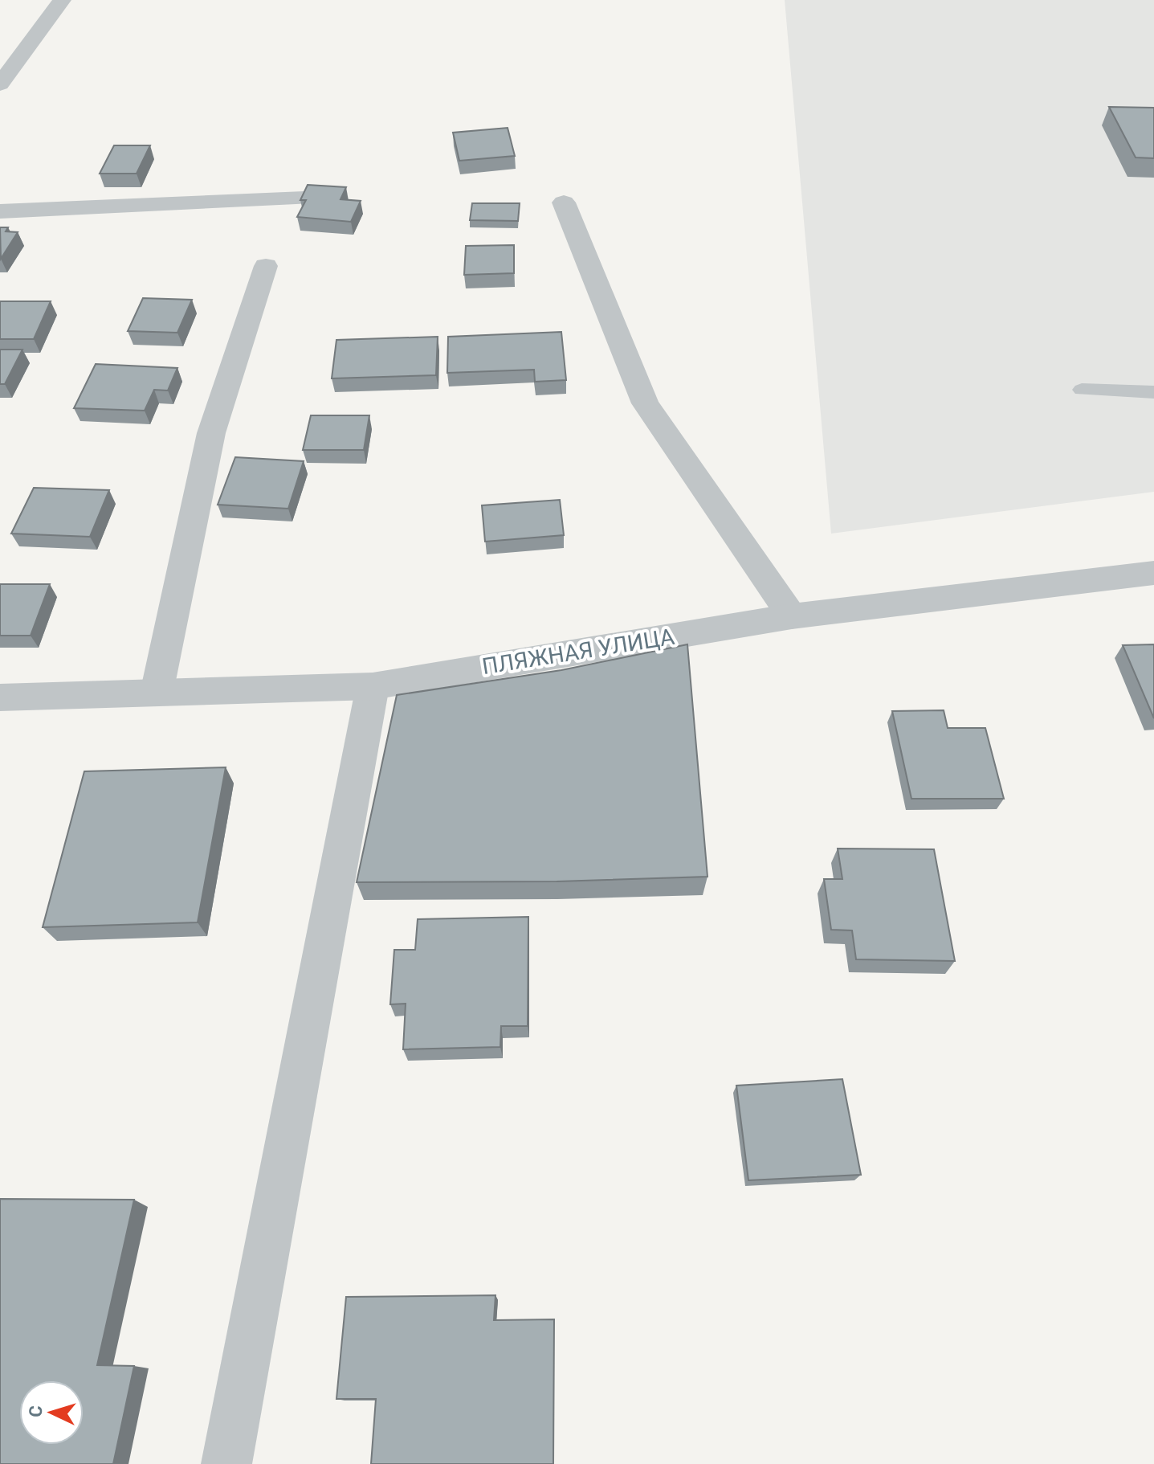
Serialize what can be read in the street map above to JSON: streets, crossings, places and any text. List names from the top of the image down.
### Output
{
  "streets": {
    "street": ["ПЛЯЖНАЯ УЛИЦА"]
  },
  "north": "left"
}
